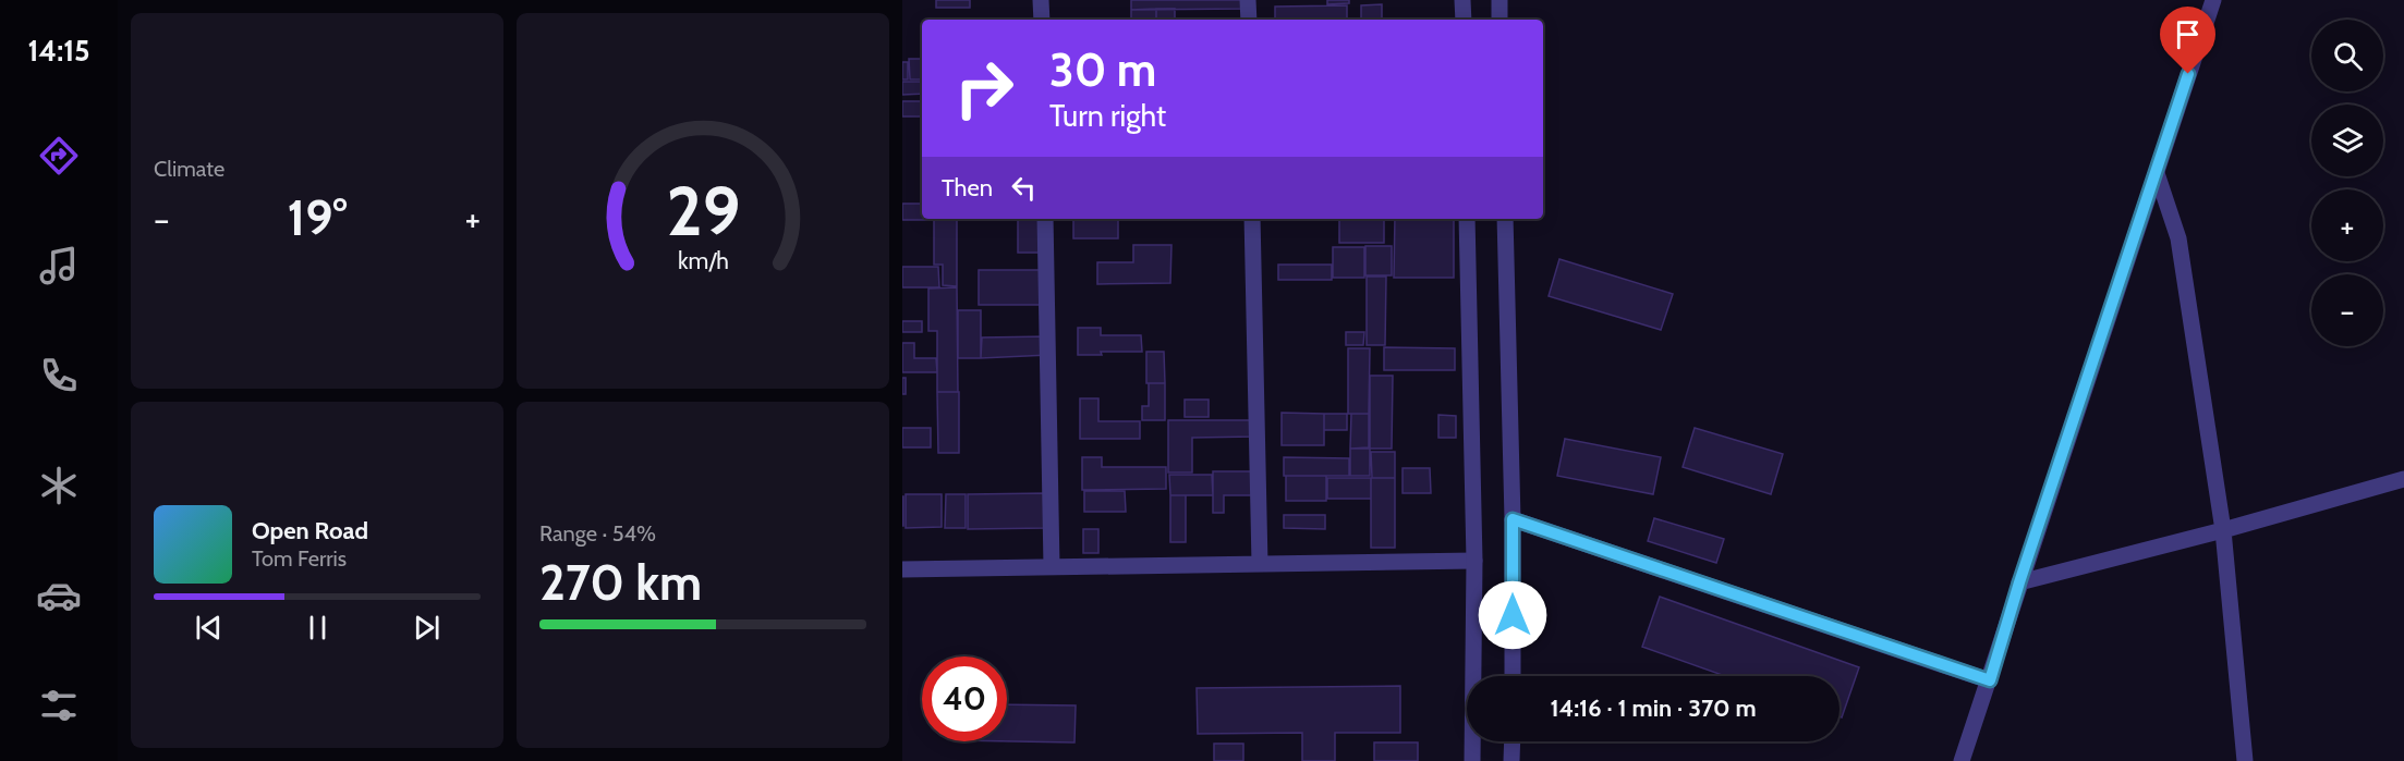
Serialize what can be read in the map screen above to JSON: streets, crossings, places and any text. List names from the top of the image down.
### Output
{
  "page": {
    "tabs": "14:15",
    "tile": [
      "Climate",
      ["Range · 54%", "270 km"]
    ],
    "map_buttons": ["+", "−"],
    "turn": ["30 m", "Turn right"],
    "then": "Then",
    "heat": ["−", "19°", "+"],
    "song": ["Open Road", "Tom Ferris"],
    "limit": "40",
    "trip": "14:16 · 1 min · 370 m",
    "gauge": ["29", "km/h"]
  }
}
